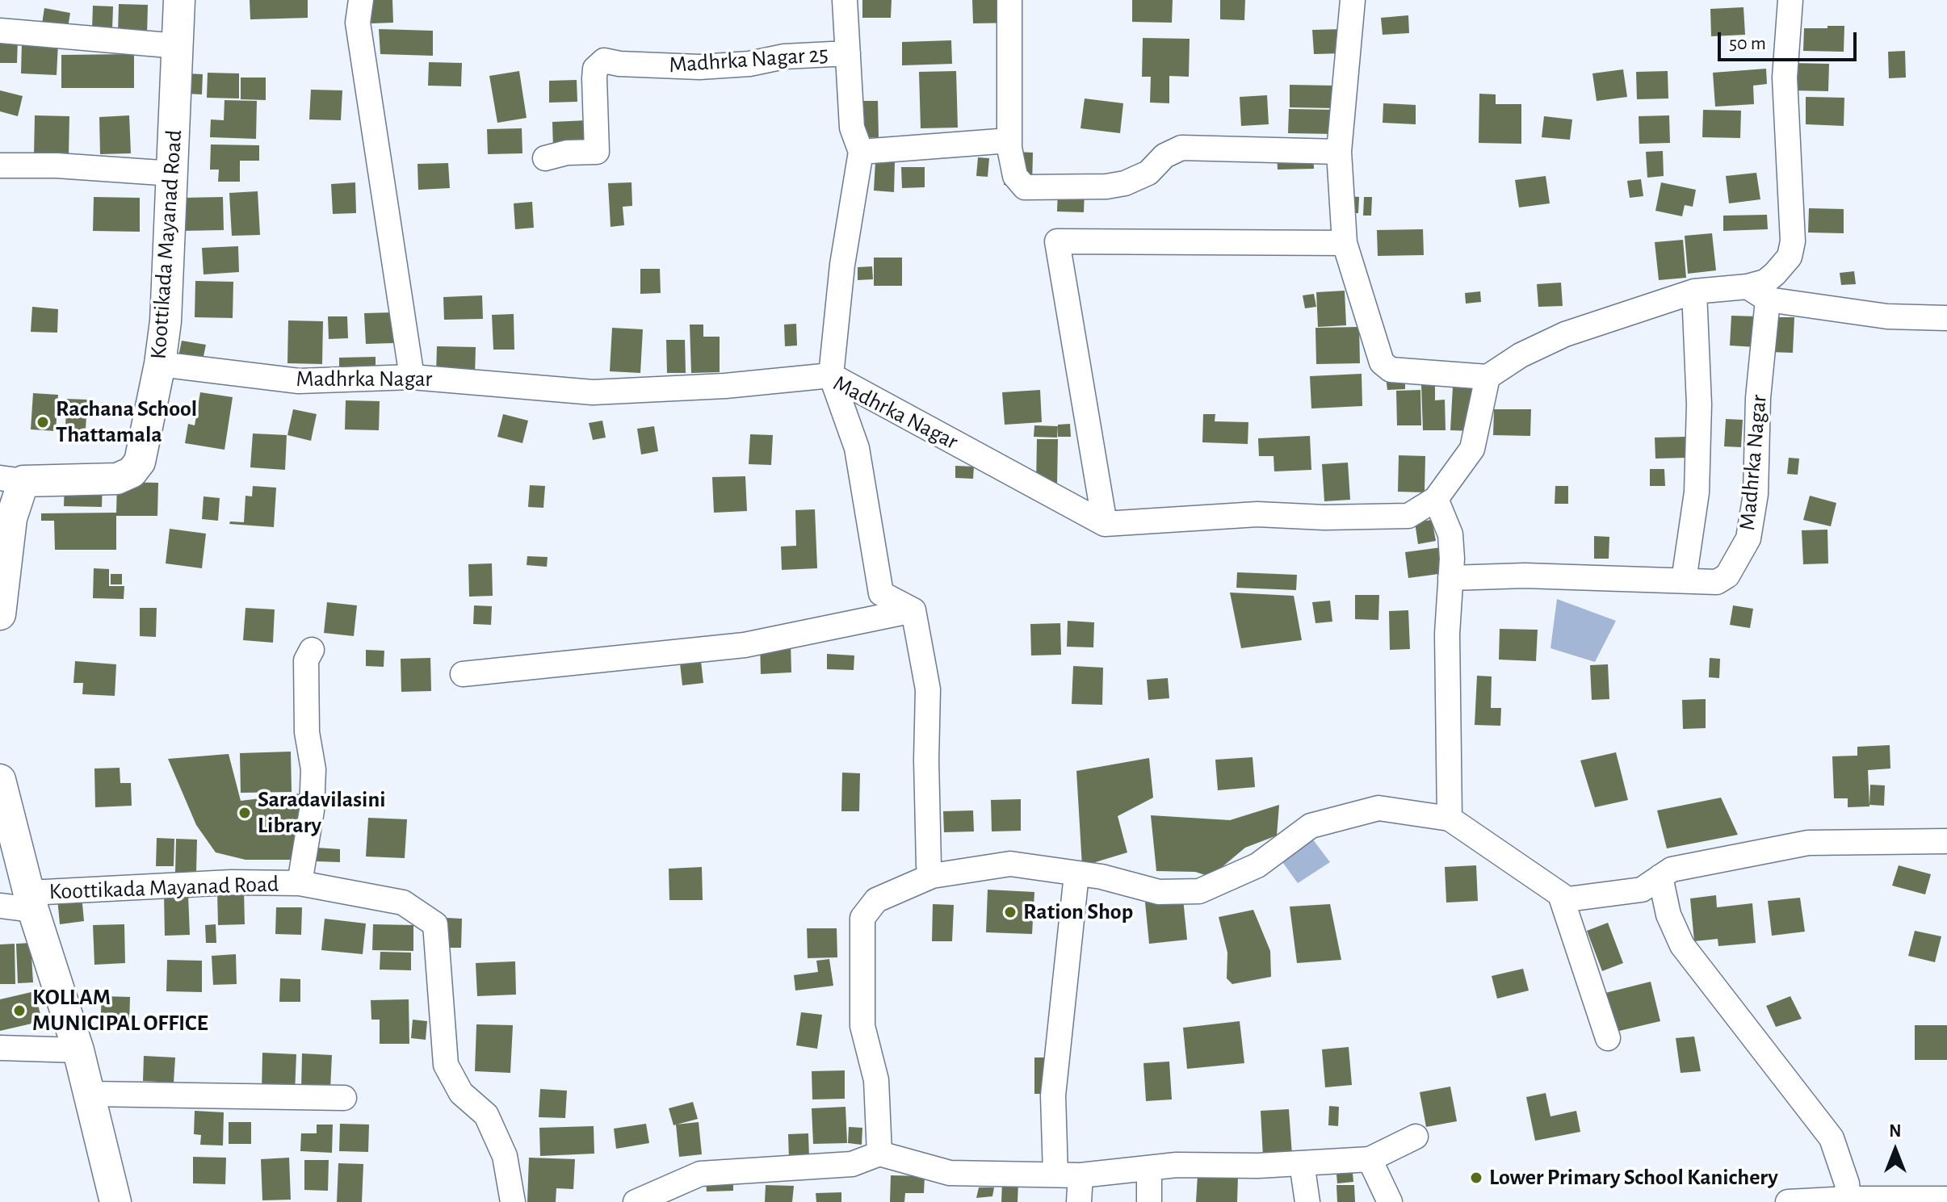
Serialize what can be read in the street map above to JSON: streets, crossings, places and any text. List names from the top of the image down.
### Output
{
  "streets": {
    "main road": ["Koottikada Mayanad Road"],
    "street": ["Madhrka Nagar 25", "Madhrka Nagar"]
  },
  "crossings": [
    ["Koottikada Mayanad Road", "Madhrka Nagar"]
  ],
  "places": [
    "Rachana School Thattamala",
    "Saradavilasini Library",
    "Ration Shop",
    "KOLLAM MUNICIPAL OFFICE",
    "Lower Primary School Kanichery"
  ],
  "scale_bar": "50 m",
  "north": "top"
}
